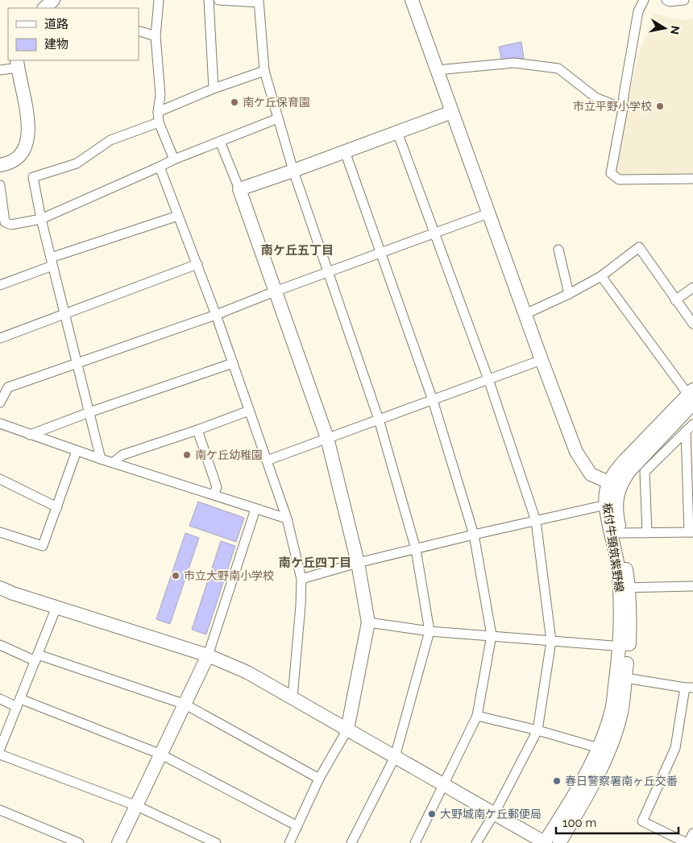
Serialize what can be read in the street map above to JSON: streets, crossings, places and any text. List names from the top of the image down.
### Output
{
  "streets": {
    "street": ["板付牛頸筑紫野線"]
  },
  "districts": ["南ケ丘五丁目", "南ケ丘四丁目"],
  "places": [
    "南ケ丘保育園",
    "市立平野小学校",
    "南ケ丘幼稚園",
    "市立大野南小学校",
    "春日警察署南ヶ丘交番",
    "大野城南ケ丘郵便局"
  ],
  "legend": ["道路", "建物"],
  "scale_bar": "100 m",
  "north": "right"
}
